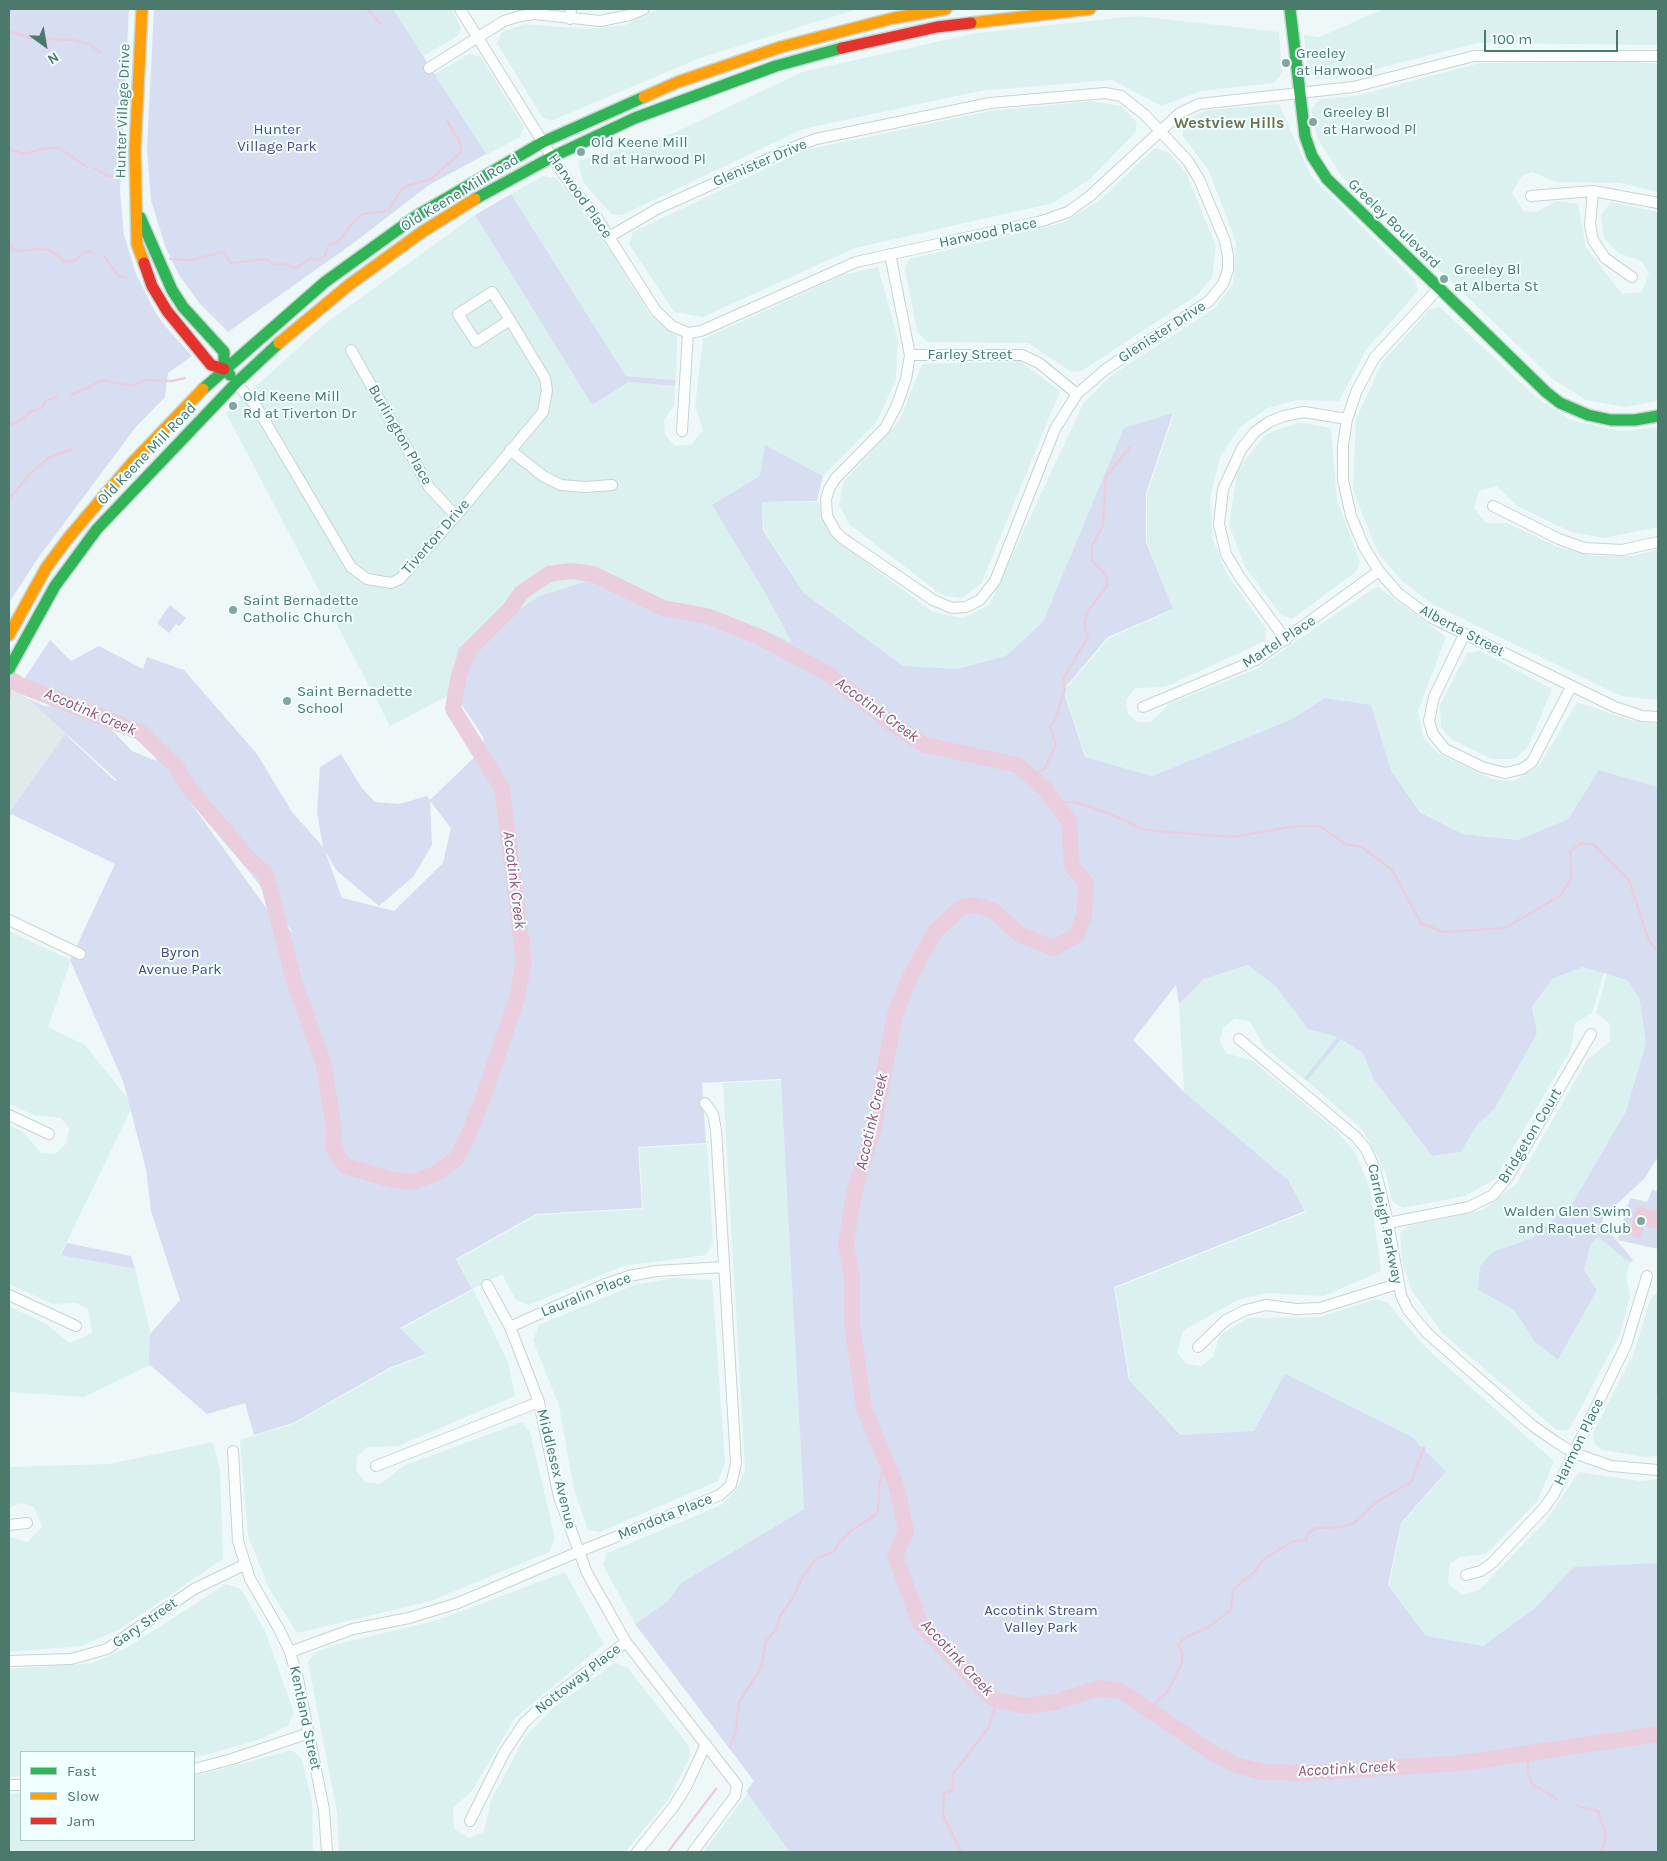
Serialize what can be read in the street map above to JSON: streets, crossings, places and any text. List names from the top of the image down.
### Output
{
  "streets": {
    "main road": ["Hunter Village Drive", "Old Keene Mill Road", "Greeley Boulevard"],
    "street": [
      "Glenister Drive",
      "Harwood Place",
      "Farley Street",
      "Burlington Place",
      "Tiverton Drive",
      "Alberta Street",
      "Martel Place",
      "Bridgeton Court",
      "Carrleigh Parkway",
      "Lauralin Place",
      "Harmon Place",
      "Middlesex Avenue",
      "Mendota Place",
      "Gary Street",
      "Nottoway Place",
      "Kentland Street"
    ]
  },
  "crossings": [
    ["Hunter Village Drive", "Old Keene Mill Road"],
    ["Hunter Village Drive", "Tiverton Drive"],
    ["Glenister Drive", "Harwood Place"],
    ["Glenister Drive", "Farley Street"],
    ["Old Keene Mill Road", "Harwood Place"],
    ["Old Keene Mill Road", "Tiverton Drive"],
    ["Harwood Place", "Greeley Boulevard"],
    ["Greeley Boulevard", "Alberta Street"],
    ["Burlington Place", "Tiverton Drive"],
    ["Alberta Street", "Martel Place"],
    ["Bridgeton Court", "Carrleigh Parkway"],
    ["Carrleigh Parkway", "Harmon Place"],
    ["Lauralin Place", "Middlesex Avenue"],
    ["Lauralin Place", "Mendota Place"],
    ["Middlesex Avenue", "Mendota Place"],
    ["Middlesex Avenue", "Nottoway Place"],
    ["Mendota Place", "Kentland Street"],
    ["Gary Street", "Kentland Street"]
  ],
  "districts": ["Westview Hills"],
  "water": ["Accotink Creek"],
  "parks": ["Hunter Village Park", "Byron Avenue Park", "Accotink Stream Valley Park"],
  "places": [
    "Greeley at Harwood",
    "Greeley Bl at Harwood Pl",
    "Old Keene Mill Rd at Harwood Pl",
    "Greeley Bl at Alberta St",
    "Old Keene Mill Rd at Tiverton Dr",
    "Saint Bernadette Catholic Church",
    "Saint Bernadette School",
    "Walden Glen Swim and Raquet Club"
  ],
  "legend": ["Fast", "Slow", "Jam"],
  "scale_bar": "100 m",
  "north": "bottom right"
}
